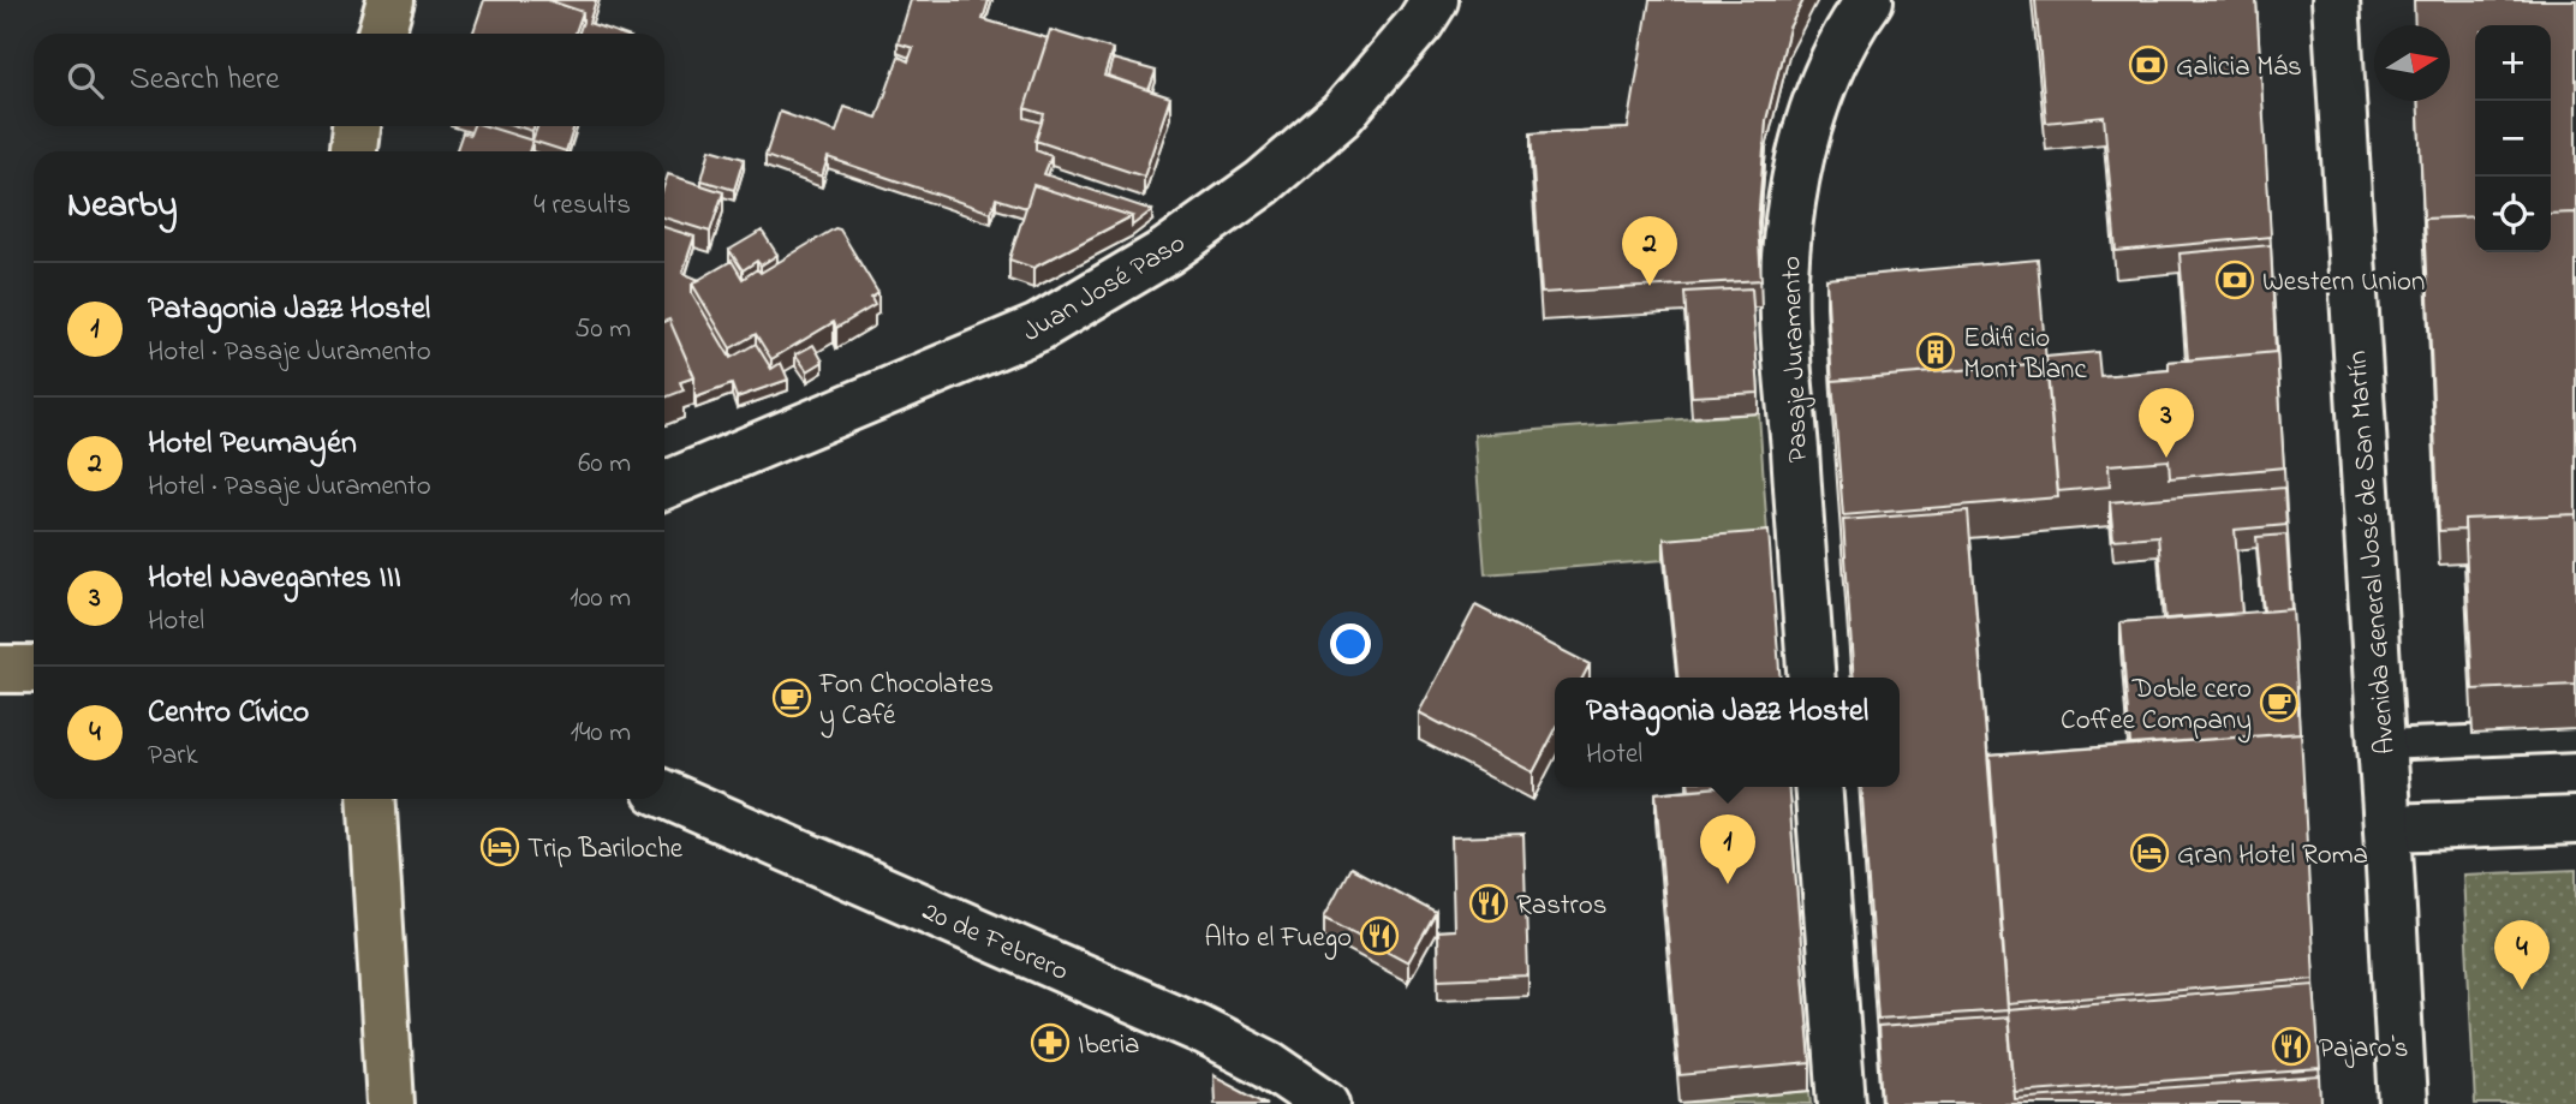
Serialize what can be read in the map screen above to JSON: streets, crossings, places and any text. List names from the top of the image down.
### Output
{
  "streets": {
    "street": [
      "Juan José Paso",
      "Pasaje Juramento",
      "Avenida General José de San Martín",
      "20 de Febrero"
    ]
  },
  "places": {
    "bank": ["Galicia Más", "Western Union"],
    "building": ["Edificio Mont Blanc"],
    "cafe": ["Fon Chocolates y Café", "Doble cero Coffee Company"],
    "hotel": ["Trip Bariloche", "Gran Hotel Roma"],
    "restaurant": ["Rastros", "Alto el Fuego", "Pajaro's"],
    "pharmacy": ["Iberia"]
  },
  "north": "right",
  "page": {
    "map_buttons": ["+", "−"],
    "search": "Search here",
    "heading": ["Nearby", "4 results"],
    "pins": [
      "2",
      "3",
      "1",
      "4"
    ],
    "list": [
      {
        "mark": "1",
        "name": "Patagonia Jazz Hostel",
        "note": "Hotel · Pasaje Juramento",
        "value": "50 m"
      },
      {
        "mark": "2",
        "name": "Hotel Peumayén",
        "note": "Hotel · Pasaje Juramento",
        "value": "60 m"
      },
      {
        "mark": "3",
        "name": "Hotel Navegantes III",
        "note": "Hotel",
        "value": "100 m"
      },
      {
        "mark": "4",
        "name": "Centro Cívico",
        "note": "Park",
        "value": "140 m"
      }
    ],
    "popup": ["Patagonia Jazz Hostel", "Hotel"]
  }
}
